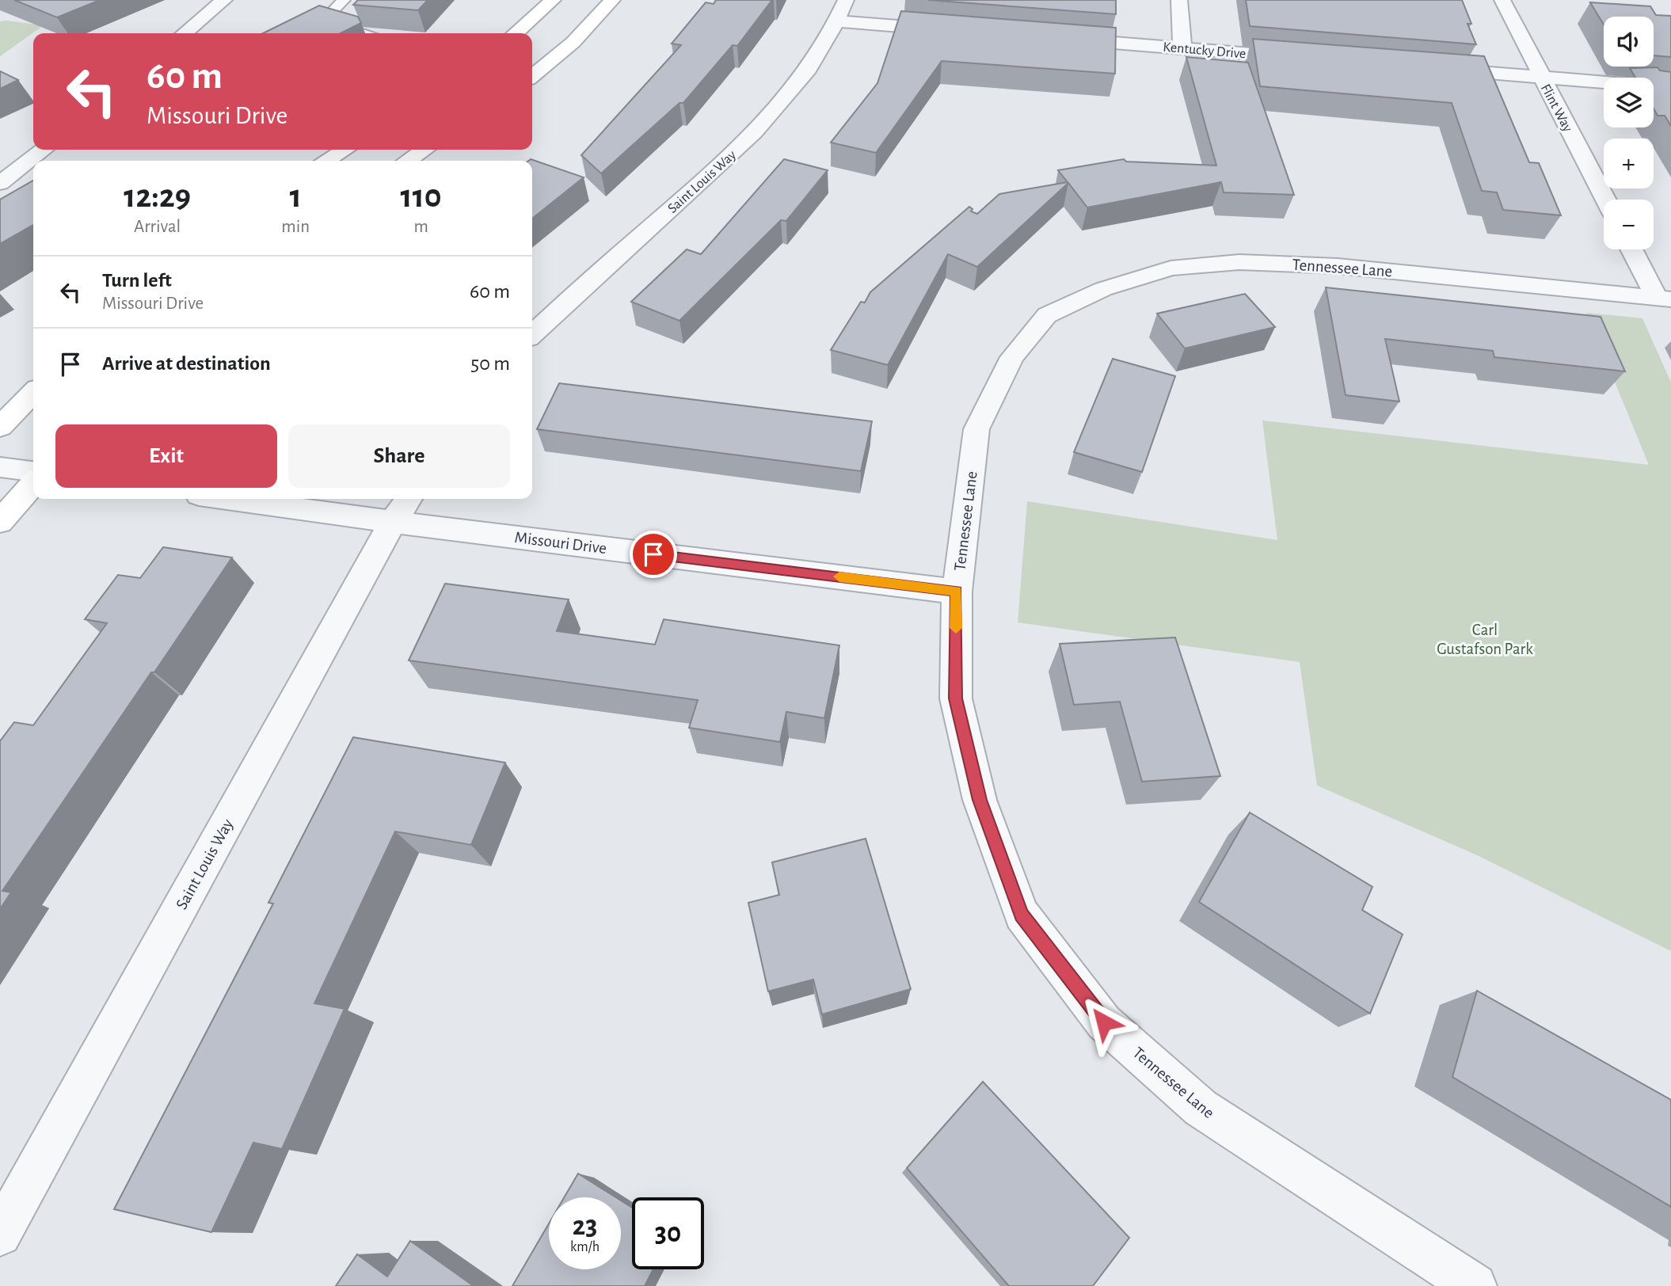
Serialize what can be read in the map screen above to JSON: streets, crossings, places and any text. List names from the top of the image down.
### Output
{
  "streets": {
    "street": [
      "Kentucky Drive",
      "Flint Way",
      "Saint Louis Way",
      "Tennessee Lane",
      "Missouri Drive"
    ]
  },
  "crossings": [
    ["Saint Louis Way", "Missouri Drive"],
    ["Tennessee Lane", "Missouri Drive"]
  ],
  "parks": ["Carl Gustafson Park"],
  "page": {
    "map_buttons": ["+", "−"],
    "turn": ["60 m", "Missouri Drive"],
    "eta": [
      "12:29",
      "Arrival",
      "1",
      "min",
      "110",
      "m"
    ],
    "list": [
      {
        "name": "Turn left",
        "note": "Missouri Drive",
        "value": "60 m"
      },
      {
        "name": "Arrive at destination",
        "value": "50 m"
      }
    ],
    "buttons": ["Exit", "Share"],
    "speed": "23 km/h",
    "limit": "30"
  }
}
